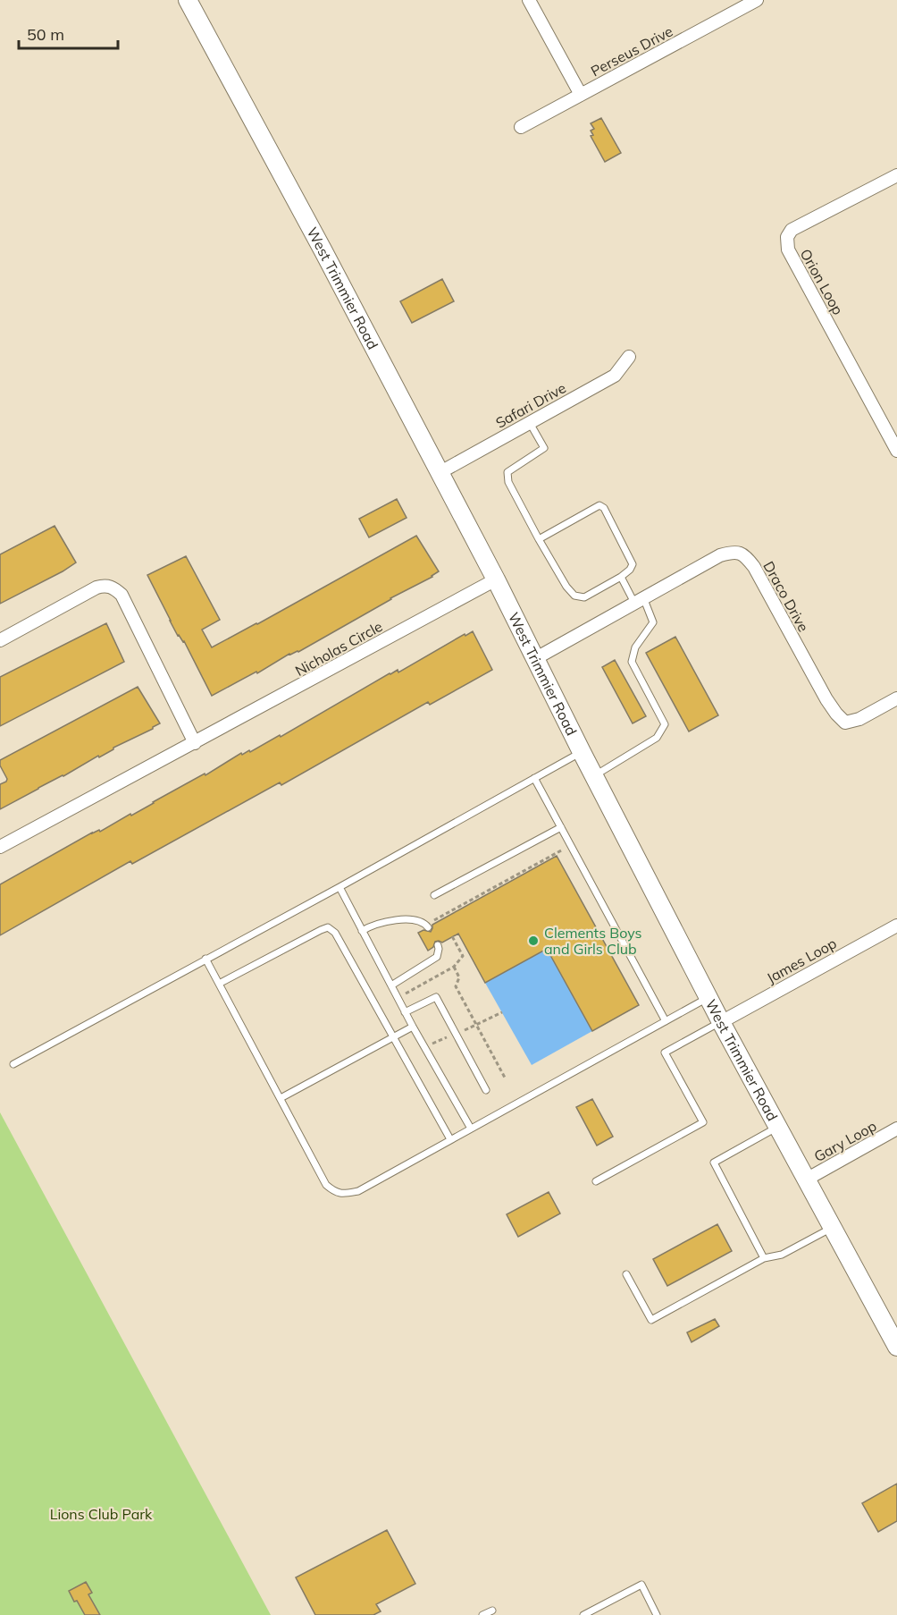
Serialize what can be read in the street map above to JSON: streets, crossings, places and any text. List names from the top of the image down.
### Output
{
  "streets": {
    "main road": ["West Trimmier Road"],
    "street": [
      "Perseus Drive",
      "Orion Loop",
      "Safari Drive",
      "Draco Drive",
      "Nicholas Circle",
      "James Loop",
      "Gary Loop"
    ]
  },
  "crossings": [
    ["West Trimmier Road", "Safari Drive"],
    ["West Trimmier Road", "Draco Drive"],
    ["West Trimmier Road", "Nicholas Circle"],
    ["West Trimmier Road", "James Loop"],
    ["West Trimmier Road", "Gary Loop"]
  ],
  "parks": ["Lions Club Park"],
  "places": ["Clements Boys and Girls Club"],
  "scale_bar": "50 m"
}
